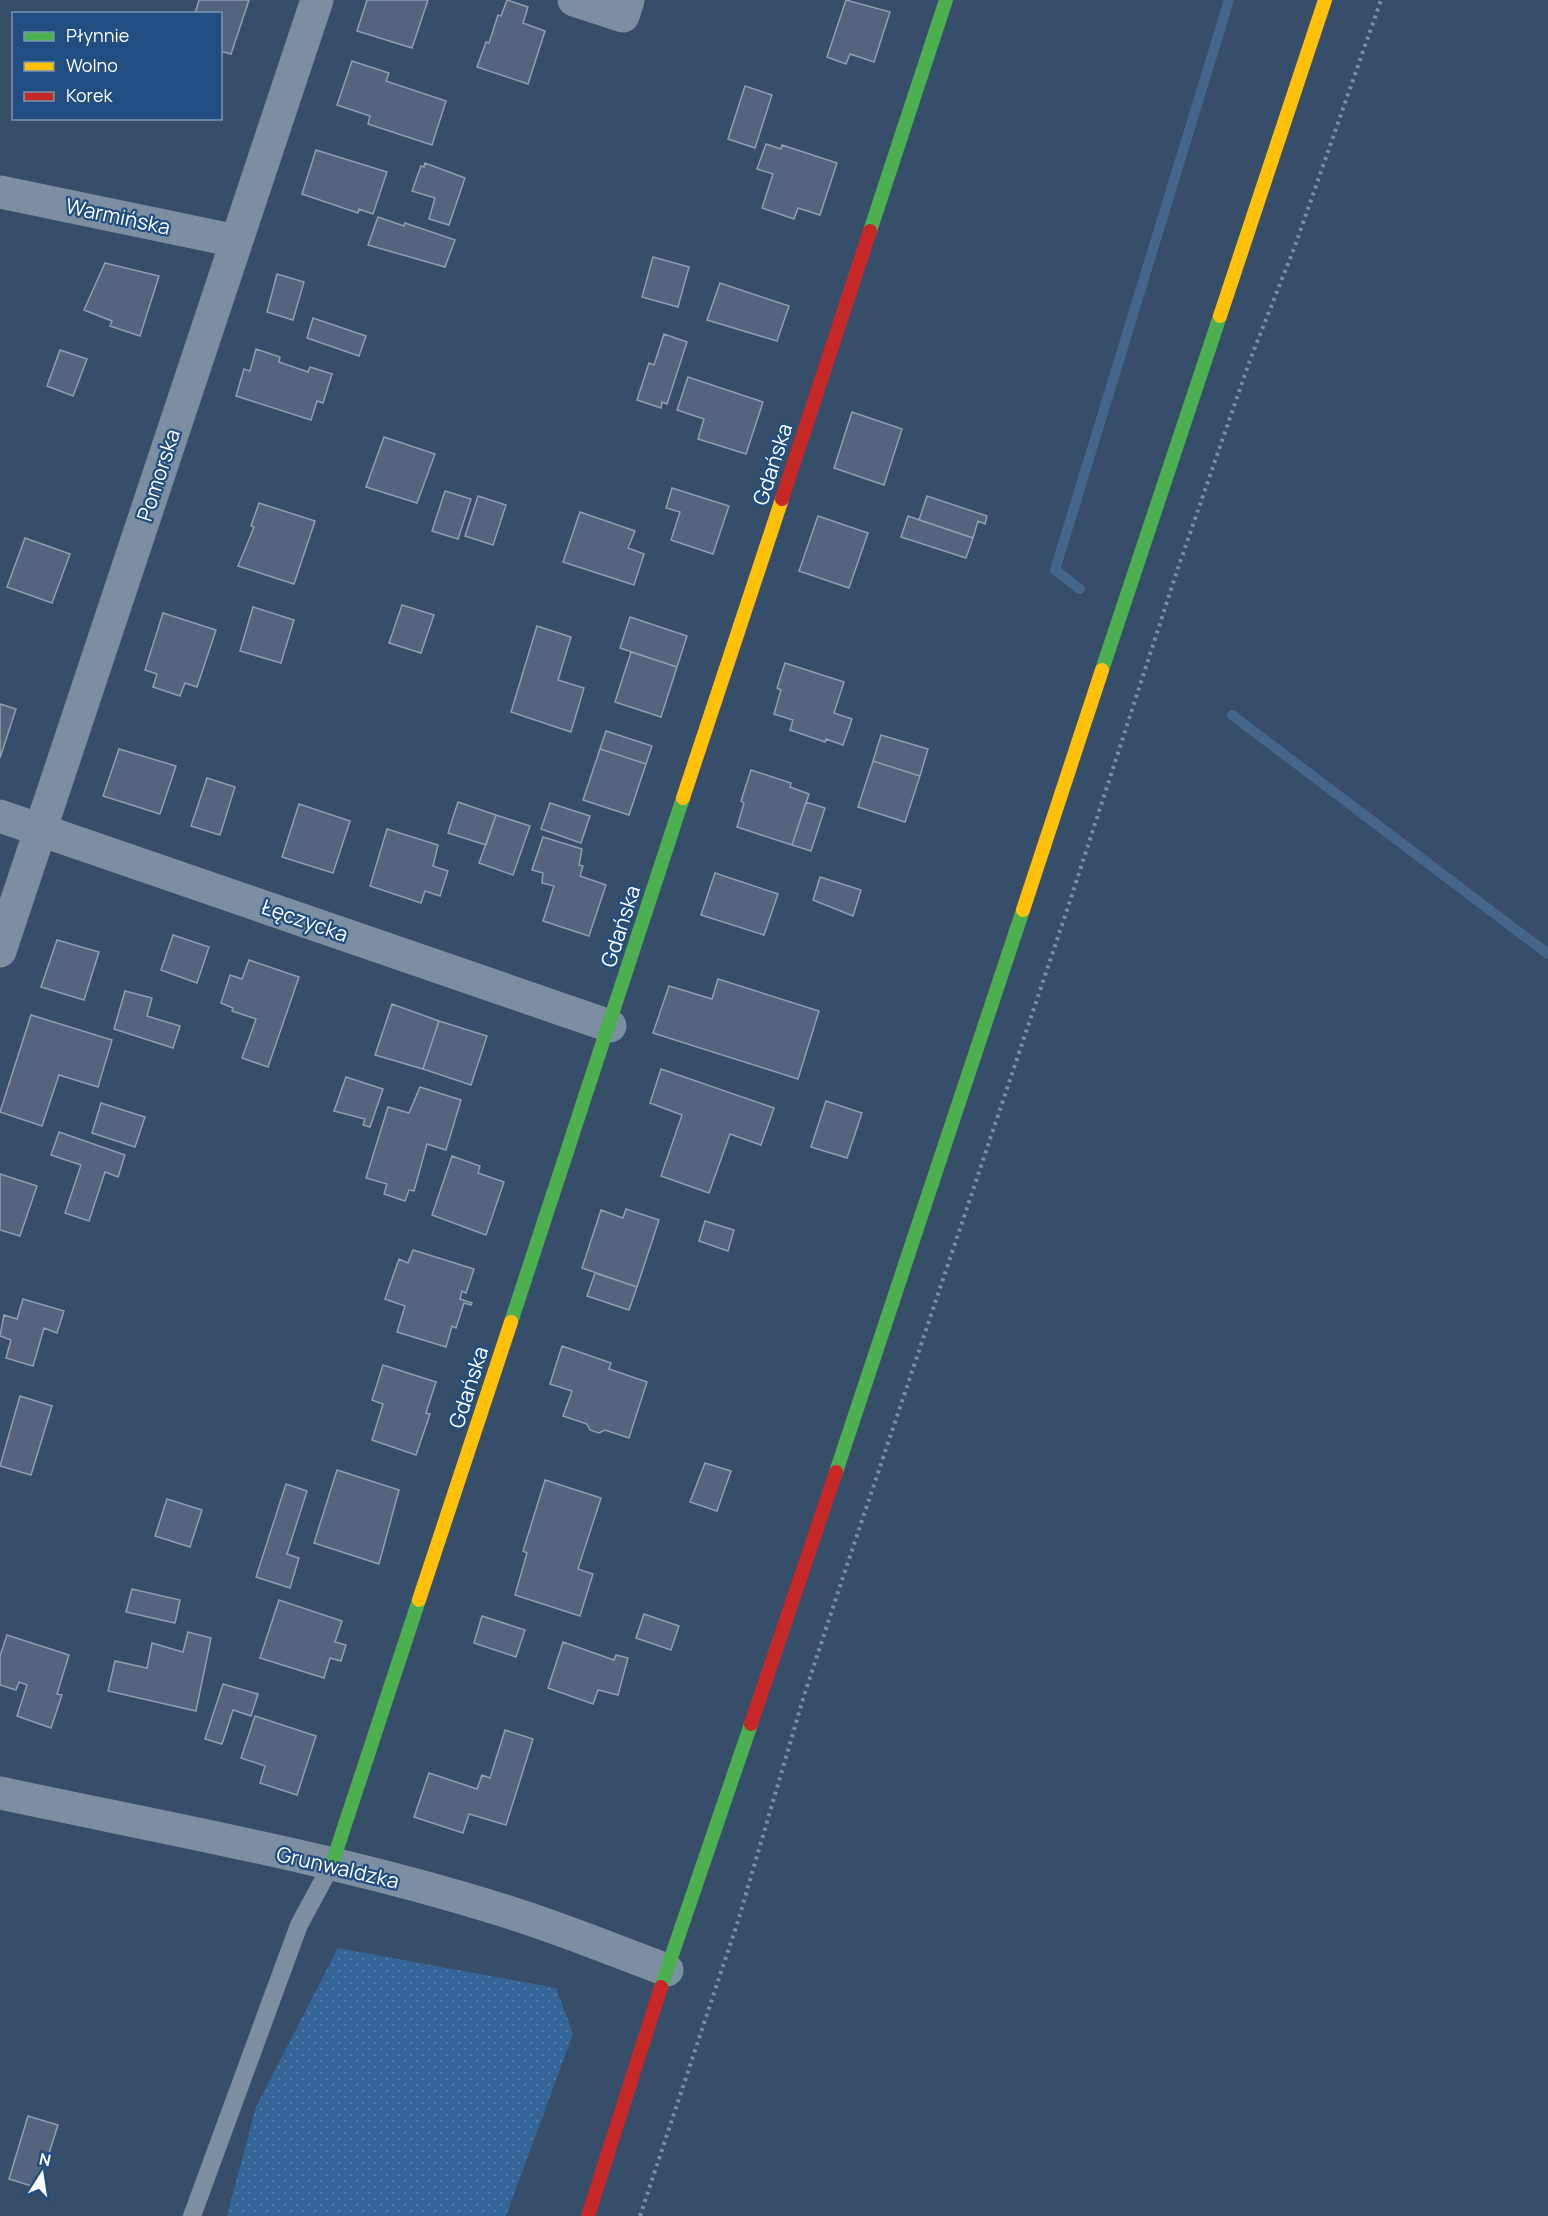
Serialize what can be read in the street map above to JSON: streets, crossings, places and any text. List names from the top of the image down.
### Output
{
  "streets": {
    "street": [
      "Warmińska",
      "Gdańska",
      "Pomorska",
      "Łęczycka",
      "Grunwaldzka"
    ]
  },
  "crossings": [
    ["Warmińska", "Pomorska"],
    ["Gdańska", "Łęczycka"],
    ["Gdańska", "Grunwaldzka"],
    ["Pomorska", "Łęczycka"]
  ],
  "legend": ["Płynnie", "Wolno", "Korek"],
  "north": "top"
}
